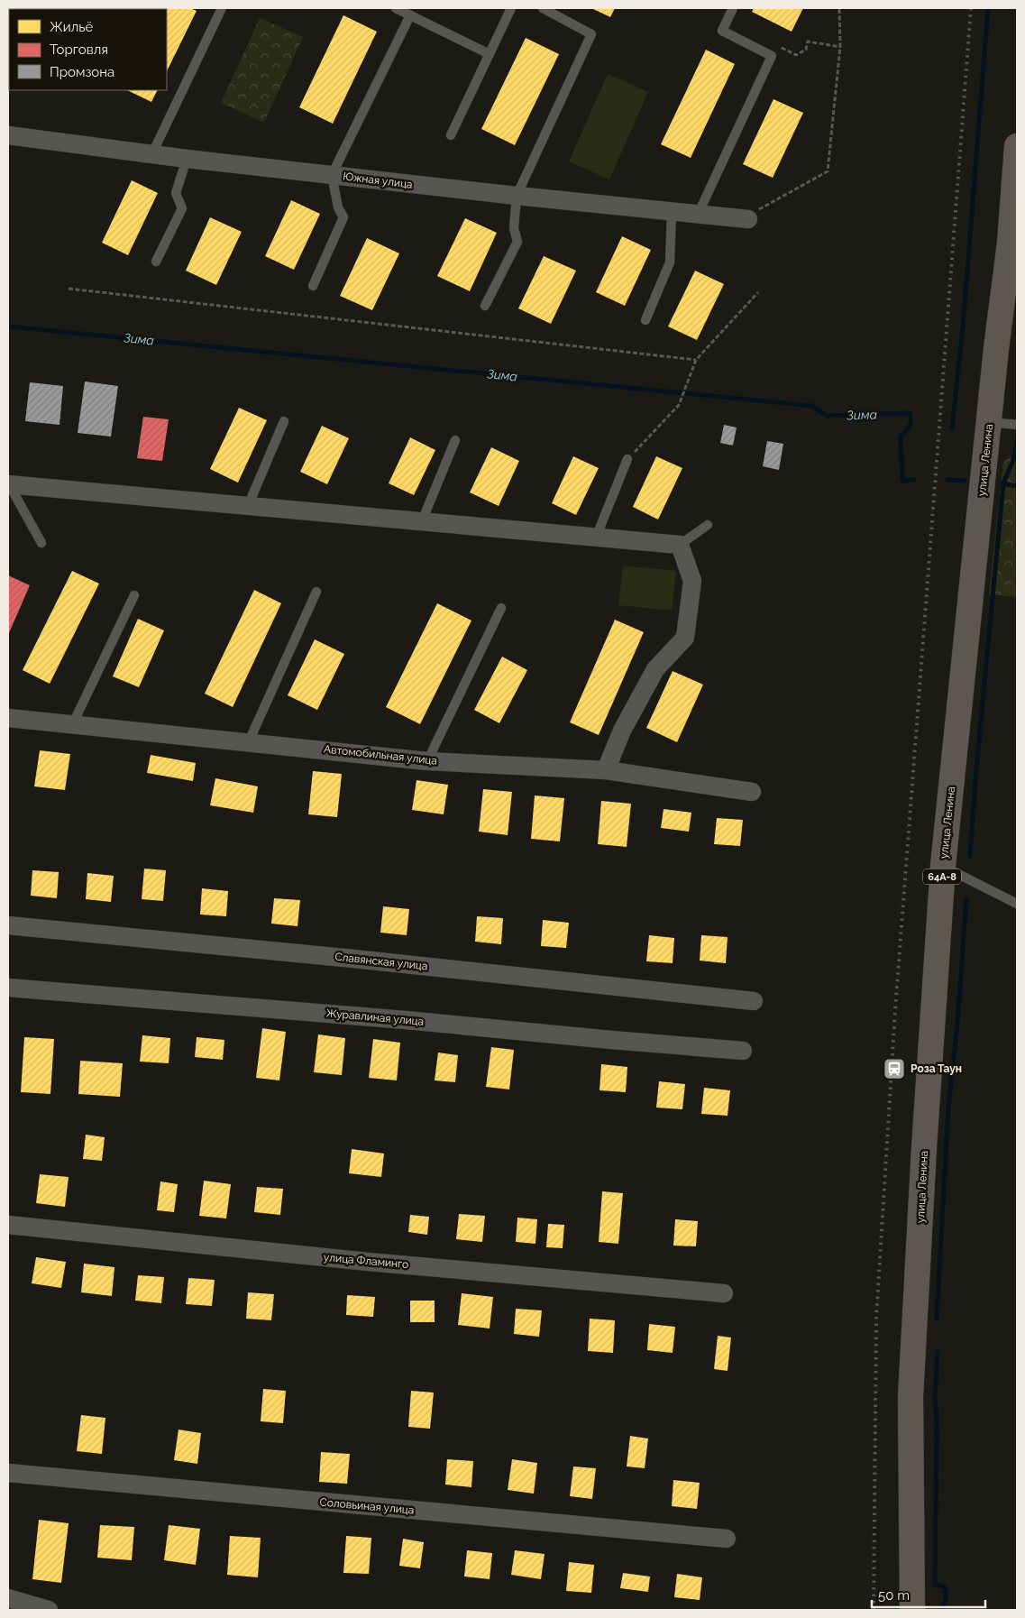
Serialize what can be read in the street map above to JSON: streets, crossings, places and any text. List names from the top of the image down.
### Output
{
  "streets": {
    "main road": ["улица Ленина", "64А-8"],
    "street": [
      "Южная улица",
      "Автомобильная улица",
      "Славянская улица",
      "Журавлиная улица",
      "улица Фламинго",
      "Соловьиная улица"
    ]
  },
  "water": ["Зима"],
  "places": {
    "station": ["Роза Таун"]
  },
  "legend": ["Жильё", "Торговля", "Промзона"],
  "scale_bar": "50 m"
}
